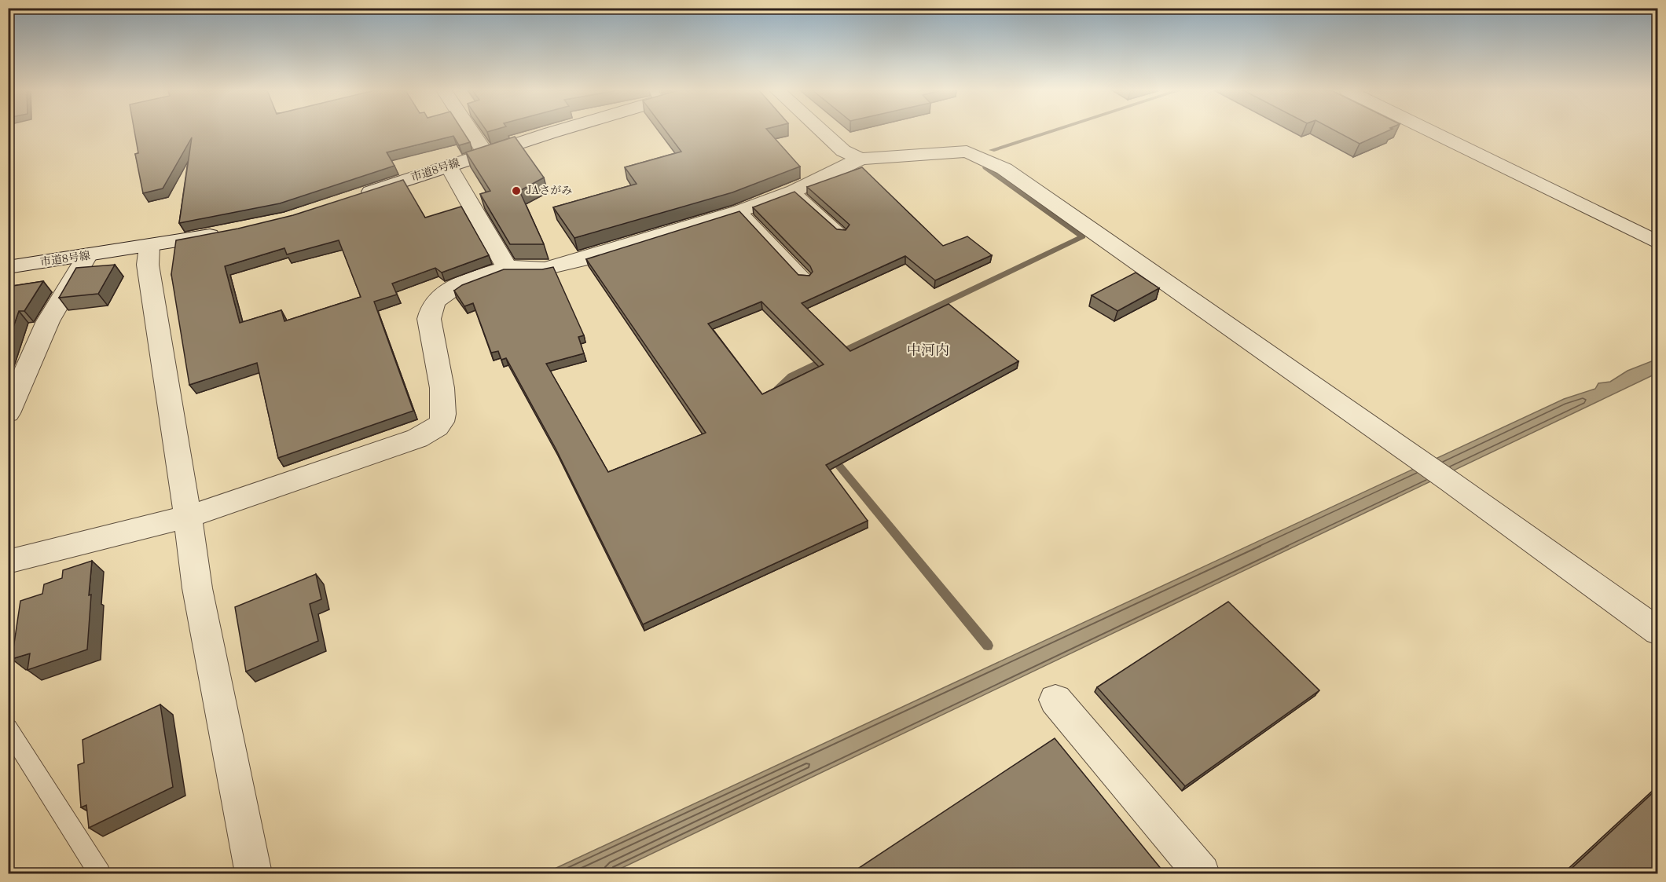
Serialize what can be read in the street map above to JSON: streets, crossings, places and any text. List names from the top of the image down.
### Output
{
  "streets": {
    "street": ["市道8号線"]
  },
  "districts": ["中河内"],
  "places": ["JAさがみ"]
}
